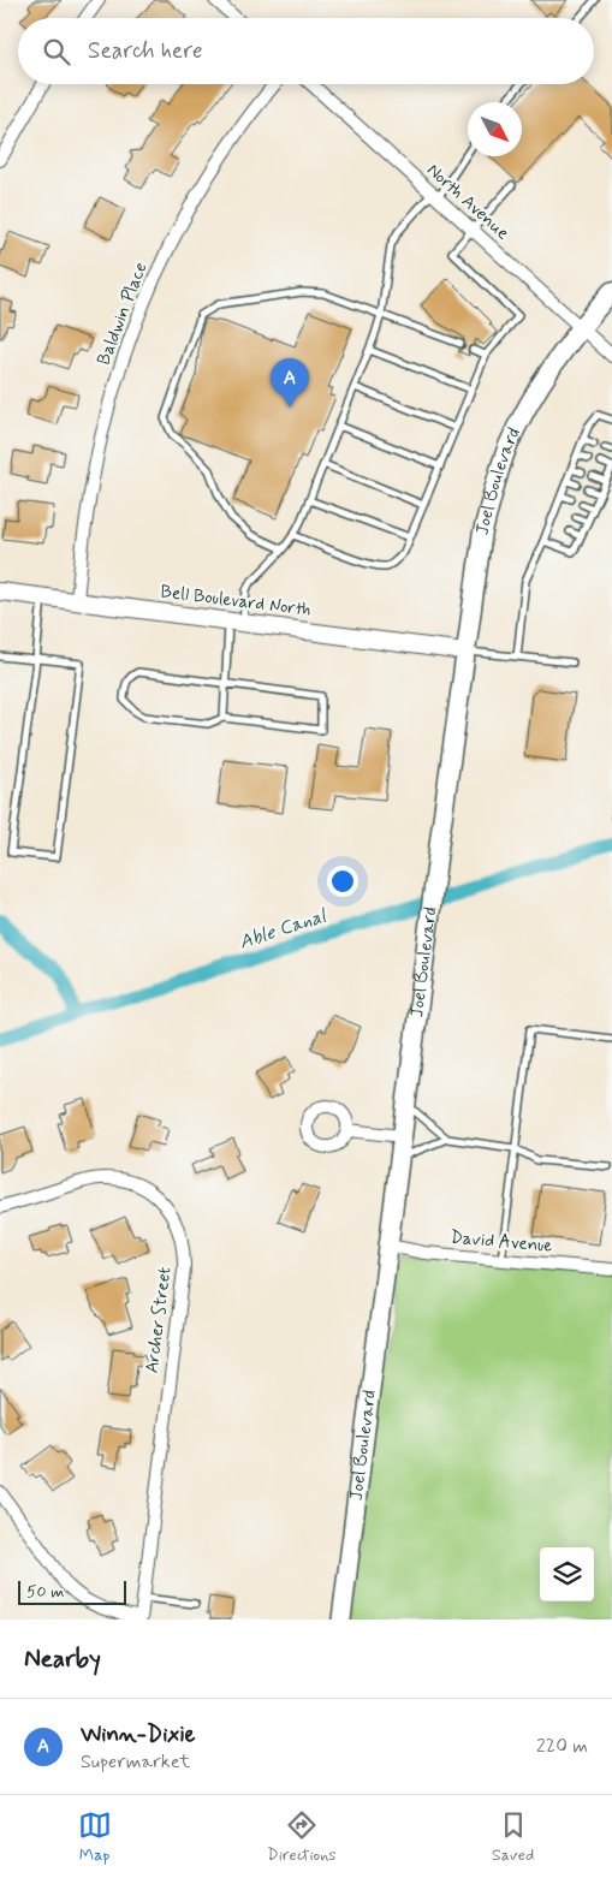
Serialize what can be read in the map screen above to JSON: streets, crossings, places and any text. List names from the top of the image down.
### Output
{
  "streets": {
    "main road": ["Joel Boulevard"],
    "street": [
      "North Avenue",
      "Baldwin Place",
      "Bell Boulevard North",
      "David Avenue",
      "Archer Street"
    ]
  },
  "crossings": [
    ["North Avenue", "Joel Boulevard"],
    ["Baldwin Place", "Bell Boulevard North"],
    ["Joel Boulevard", "Bell Boulevard North"],
    ["Joel Boulevard", "David Avenue"]
  ],
  "water": ["Able Canal"],
  "scale_bar": "50 m",
  "north": "bottom right",
  "page": {
    "search": "Search here",
    "pins": "A",
    "scale": "50 m",
    "heading": "Nearby",
    "list": [
      {
        "mark": "A",
        "name": "Winn-Dixie",
        "note": "Supermarket",
        "value": "220 m"
      }
    ],
    "nav": ["Map", "Directions", "Saved"]
  }
}
